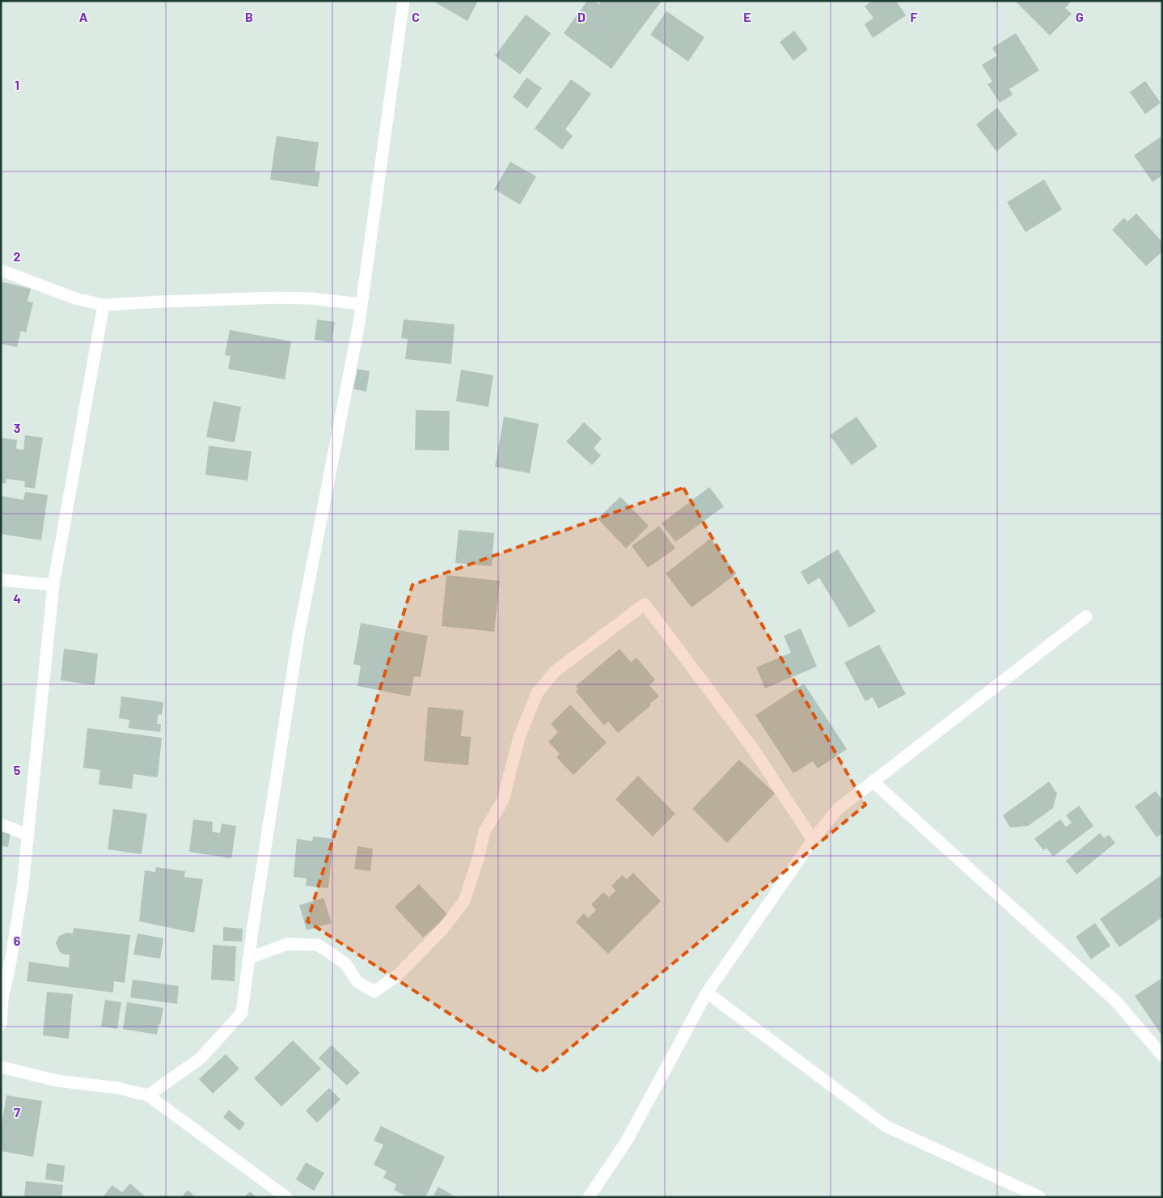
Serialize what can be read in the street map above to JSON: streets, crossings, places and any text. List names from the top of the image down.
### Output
{
  "grid": {
    "columns": [
      "A",
      "B",
      "C",
      "D",
      "E",
      "F",
      "G"
    ],
    "rows": [
      "1",
      "2",
      "3",
      "4",
      "5",
      "6",
      "7"
    ]
  }
}
